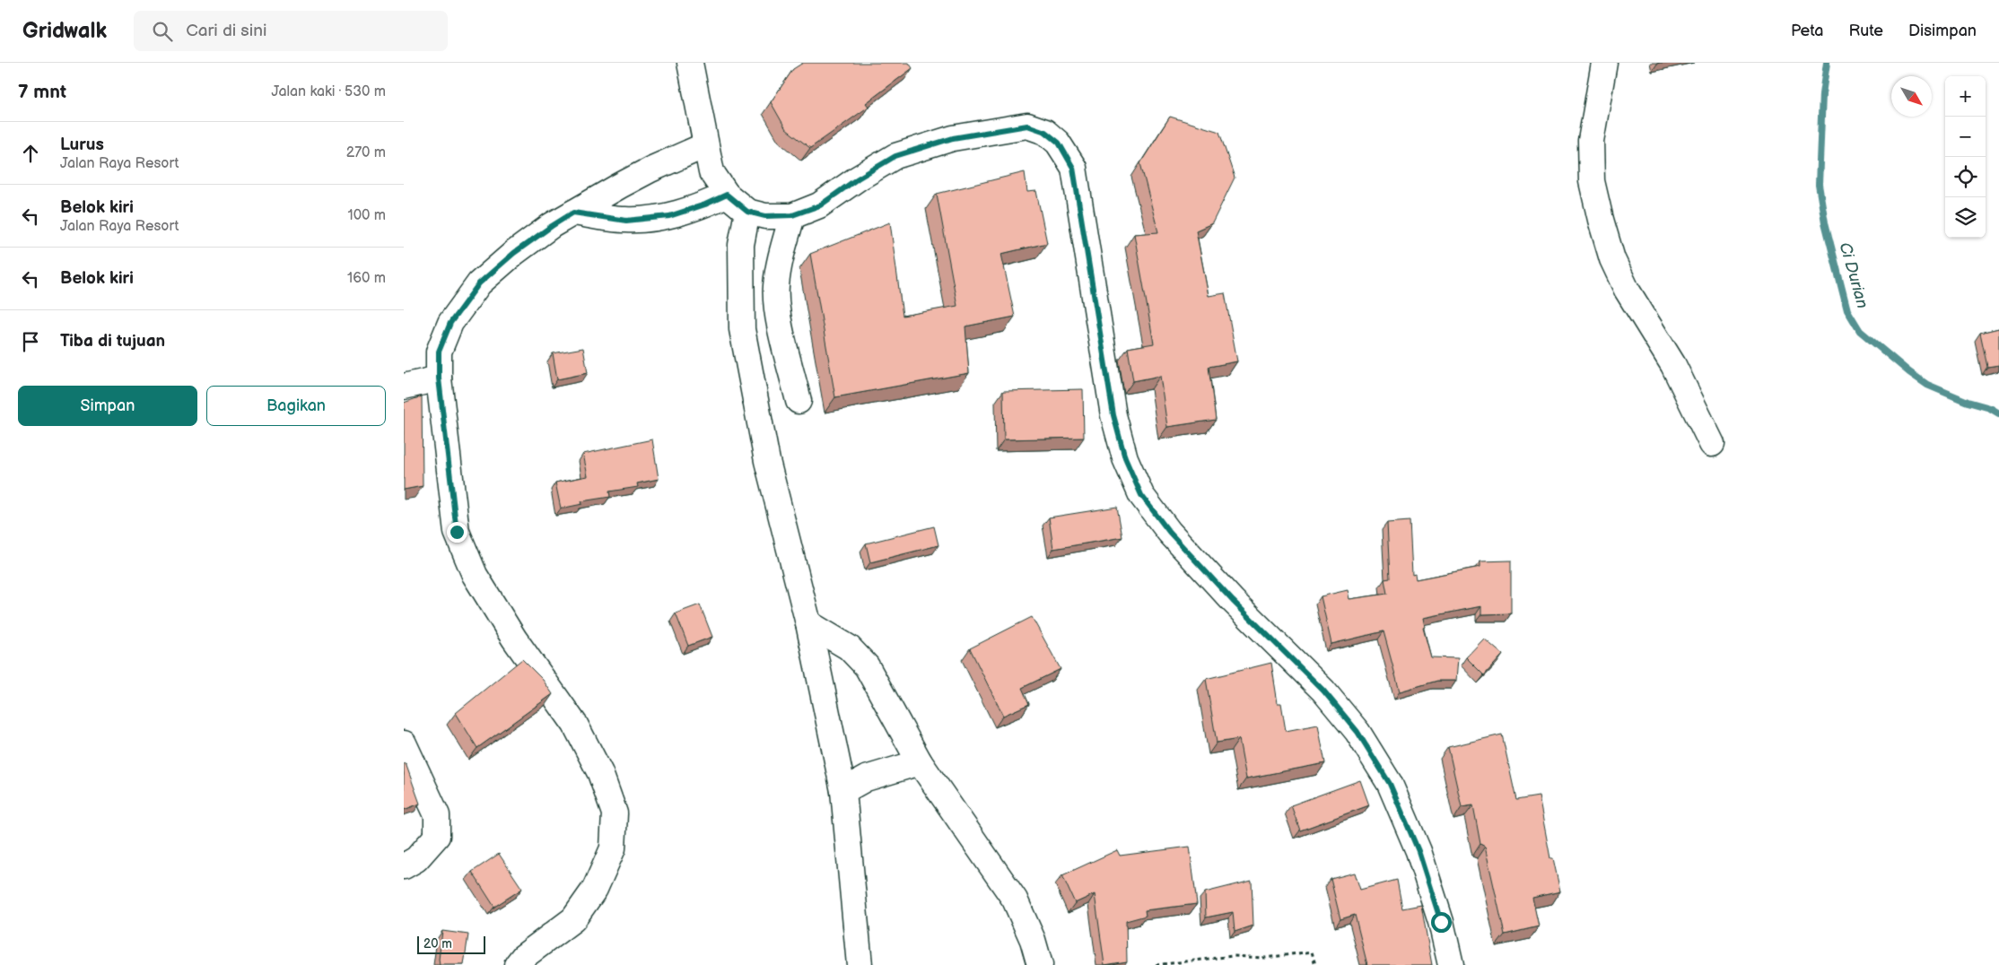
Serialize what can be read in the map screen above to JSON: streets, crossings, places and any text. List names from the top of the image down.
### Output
{
  "water": ["Ci Durian"],
  "scale_bar": "20 m",
  "north": "bottom right",
  "page": {
    "header": "Gridwalk",
    "search": "Cari di sini",
    "nav": ["Peta", "Rute", "Disimpan"],
    "heading": ["7 mnt", "Jalan kaki · 530 m"],
    "map_buttons": ["+", "−"],
    "list": [
      ["Lurus", "Jalan Raya Resort", "270 m"],
      ["Belok kiri", "Jalan Raya Resort", "100 m"],
      ["Belok kiri", "160 m"],
      "Tiba di tujuan"
    ],
    "buttons": ["Simpan", "Bagikan"],
    "scale": "20 m"
  }
}
